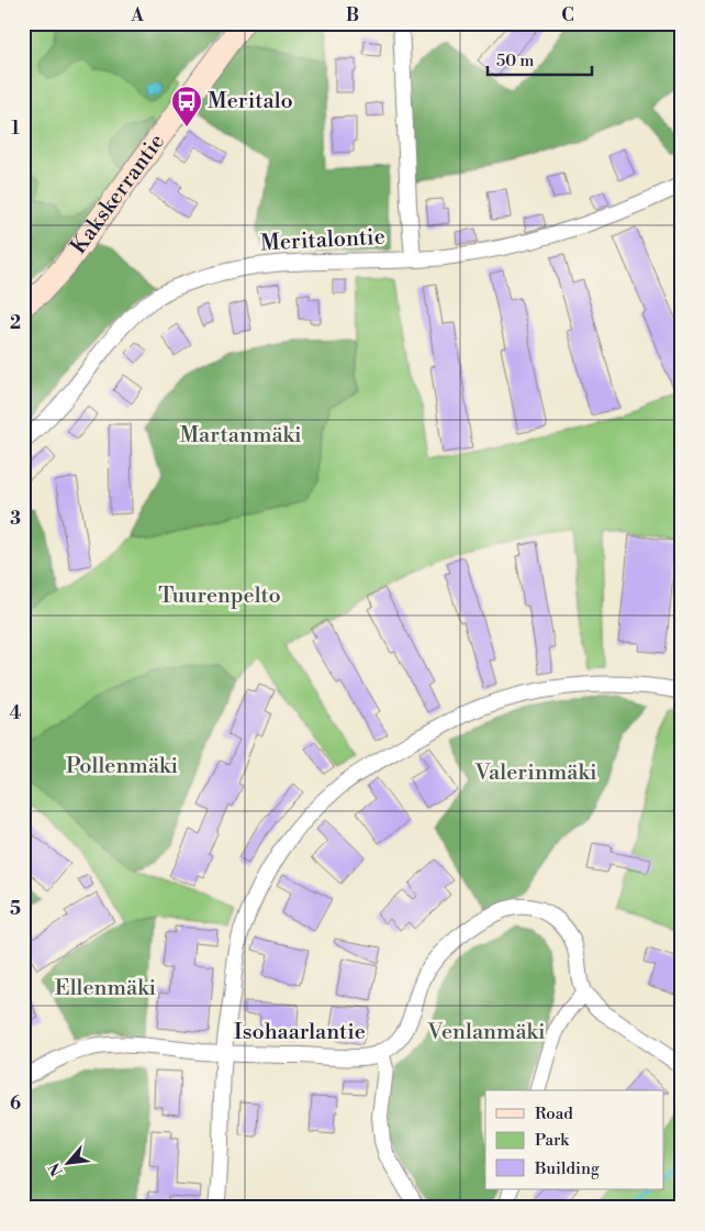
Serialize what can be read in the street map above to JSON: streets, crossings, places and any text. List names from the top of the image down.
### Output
{
  "streets": {
    "street": ["Kakskerrantie", "Meritalontie", "Isohaarlantie"]
  },
  "parks": [
    "Martanmäki",
    "Tuurenpelto",
    "Pollenmäki",
    "Valerinmäki",
    "Ellenmäki",
    "Venlanmäki"
  ],
  "places": {
    "bus stop": ["Meritalo"]
  },
  "legend": ["Road", "Park", "Building"],
  "scale_bar": "50 m",
  "north": "bottom left",
  "grid": {
    "columns": ["A", "B", "C"],
    "rows": [
      "1",
      "2",
      "3",
      "4",
      "5",
      "6"
    ]
  }
}
